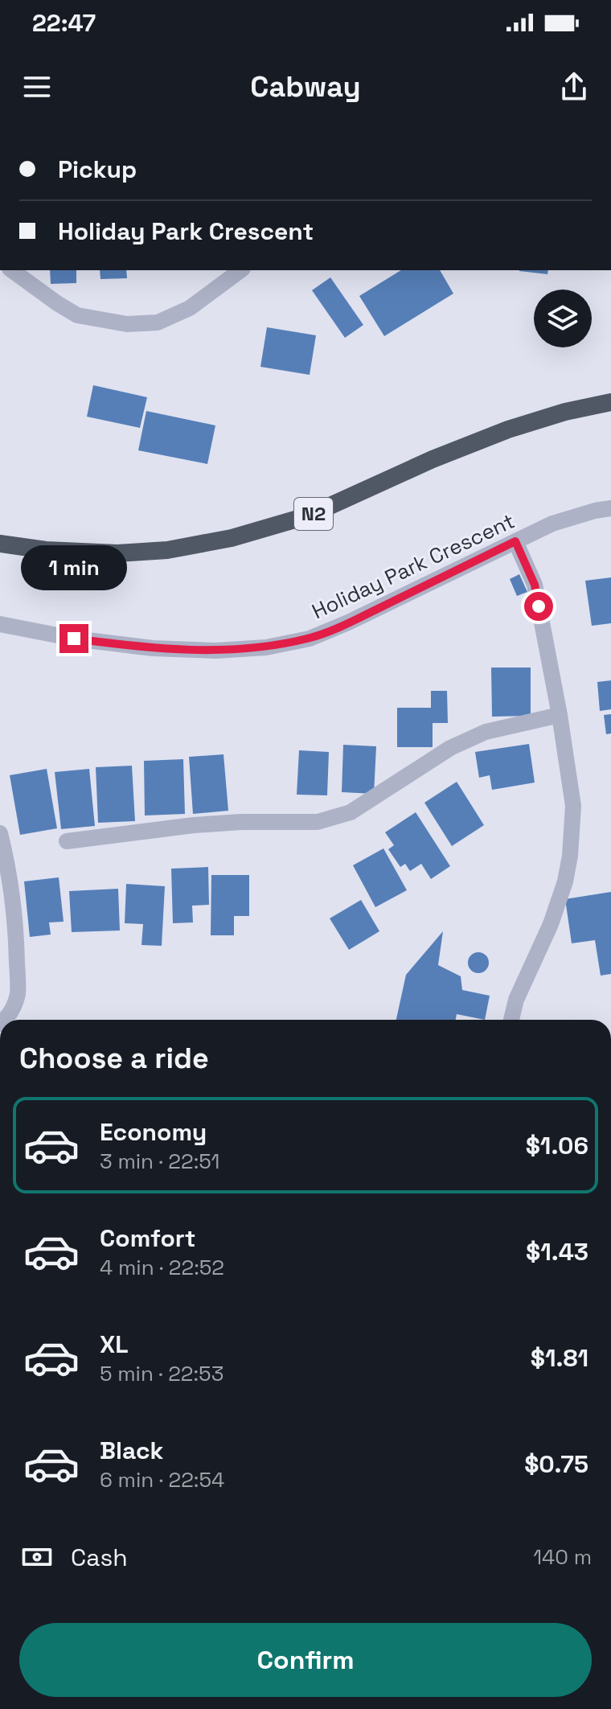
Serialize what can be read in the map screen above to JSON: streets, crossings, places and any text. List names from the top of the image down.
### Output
{
  "streets": {
    "highway": ["N2"],
    "street": ["Holiday Park Crescent"]
  },
  "page": {
    "status": "22:47",
    "header": "Cabway",
    "banner": ["Pickup", "Holiday Park Crescent"],
    "bubble": "1 min",
    "heading": "Choose a ride",
    "list": [
      {
        "name": "Economy",
        "note": "3 min · 22:51",
        "value": "$1.06"
      },
      {
        "name": "Comfort",
        "note": "4 min · 22:52",
        "value": "$1.43"
      },
      {
        "name": "XL",
        "note": "5 min · 22:53",
        "value": "$1.81"
      },
      {
        "name": "Black",
        "note": "6 min · 22:54",
        "value": "$0.75"
      }
    ],
    "pay": ["Cash", "140 m"],
    "buttons": "Confirm"
  }
}
